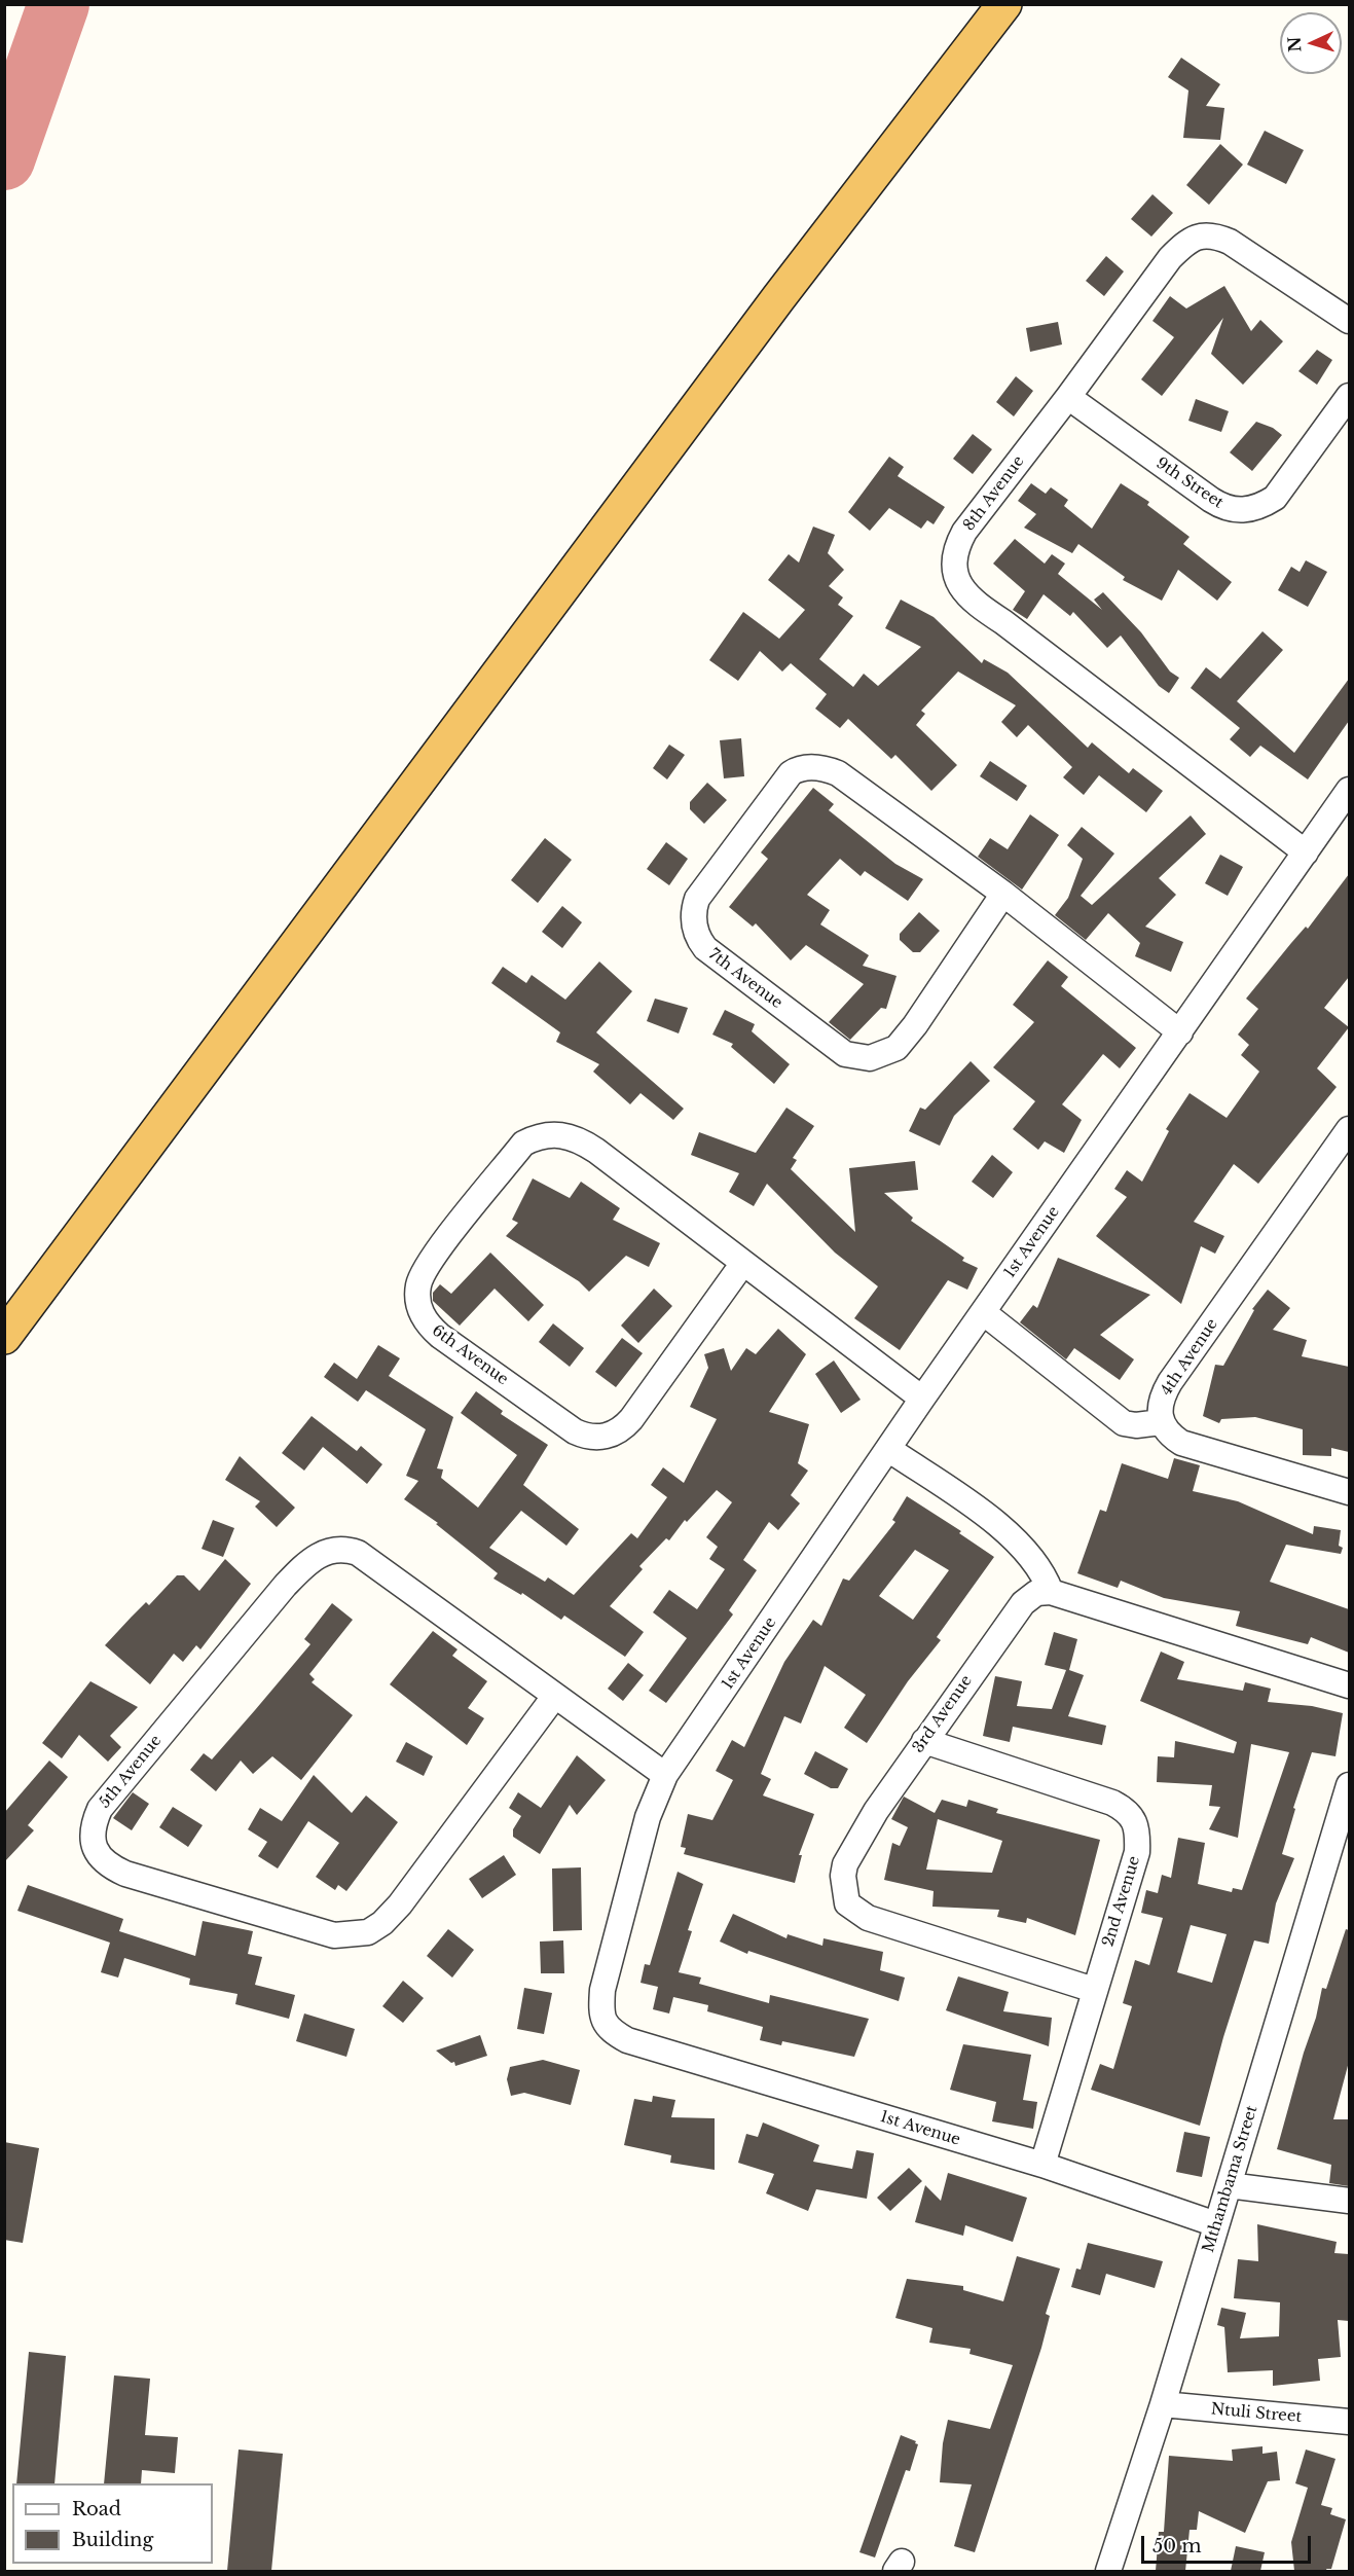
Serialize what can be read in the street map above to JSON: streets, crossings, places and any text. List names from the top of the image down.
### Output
{
  "streets": {
    "street": [
      "9th Street",
      "8th Avenue",
      "7th Avenue",
      "1st Avenue",
      "6th Avenue",
      "4th Avenue",
      "3rd Avenue",
      "5th Avenue",
      "2nd Avenue",
      "Mthambama Street",
      "Ntuli Street"
    ]
  },
  "crossings": [
    ["9th Street", "8th Avenue"],
    ["8th Avenue", "1st Avenue"],
    ["7th Avenue", "1st Avenue"],
    ["1st Avenue", "6th Avenue"],
    ["1st Avenue", "5th Avenue"],
    ["1st Avenue", "2nd Avenue"],
    ["1st Avenue", "Mthambama Street"],
    ["3rd Avenue", "2nd Avenue"],
    ["Mthambama Street", "Ntuli Street"]
  ],
  "legend": ["Road", "Building"],
  "scale_bar": "50 m",
  "north": "left"
}
